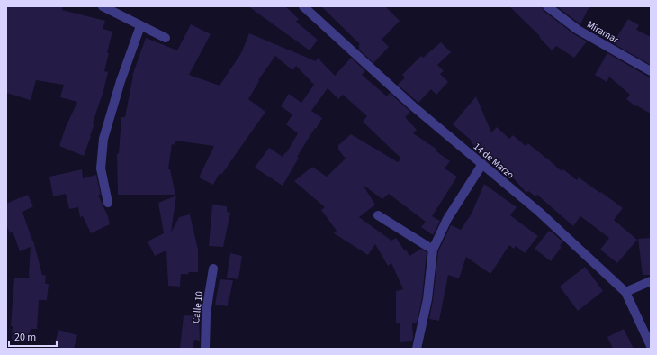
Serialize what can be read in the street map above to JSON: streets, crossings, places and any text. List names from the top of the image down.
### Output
{
  "streets": {
    "street": ["Miramar", "14 de Marzo", "Calle 10"]
  },
  "scale_bar": "20 m"
}
